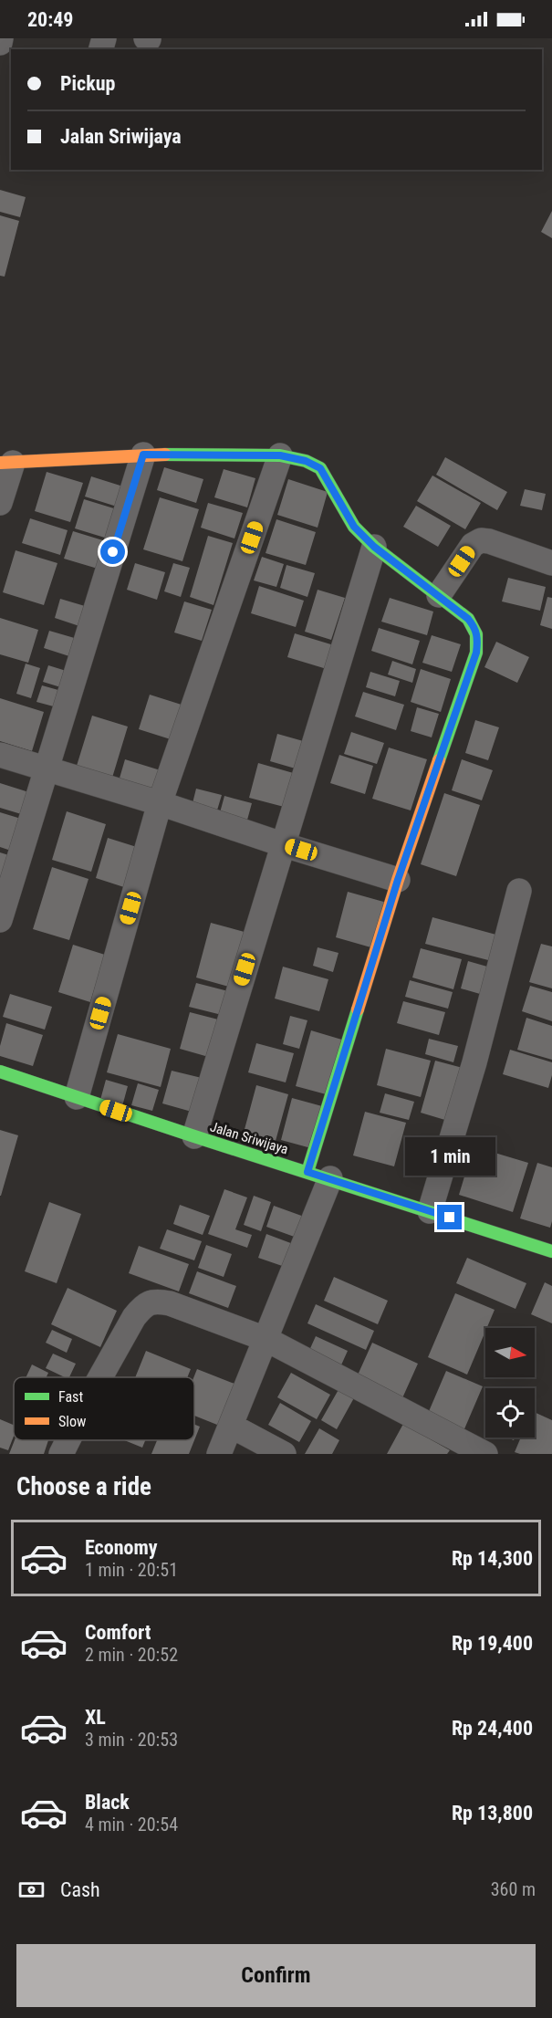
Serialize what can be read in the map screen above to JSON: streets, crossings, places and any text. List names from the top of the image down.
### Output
{
  "streets": {
    "street": ["Jalan Sriwijaya"]
  },
  "legend": ["Fast", "Slow"],
  "north": "right",
  "page": {
    "status": "20:49",
    "banner": ["Pickup", "Jalan Sriwijaya"],
    "bubble": "1 min",
    "heading": "Choose a ride",
    "list": [
      {
        "name": "Economy",
        "note": "1 min · 20:51",
        "value": "Rp 14,300"
      },
      {
        "name": "Comfort",
        "note": "2 min · 20:52",
        "value": "Rp 19,400"
      },
      {
        "name": "XL",
        "note": "3 min · 20:53",
        "value": "Rp 24,400"
      },
      {
        "name": "Black",
        "note": "4 min · 20:54",
        "value": "Rp 13,800"
      }
    ],
    "pay": ["Cash", "360 m"],
    "buttons": "Confirm"
  }
}
